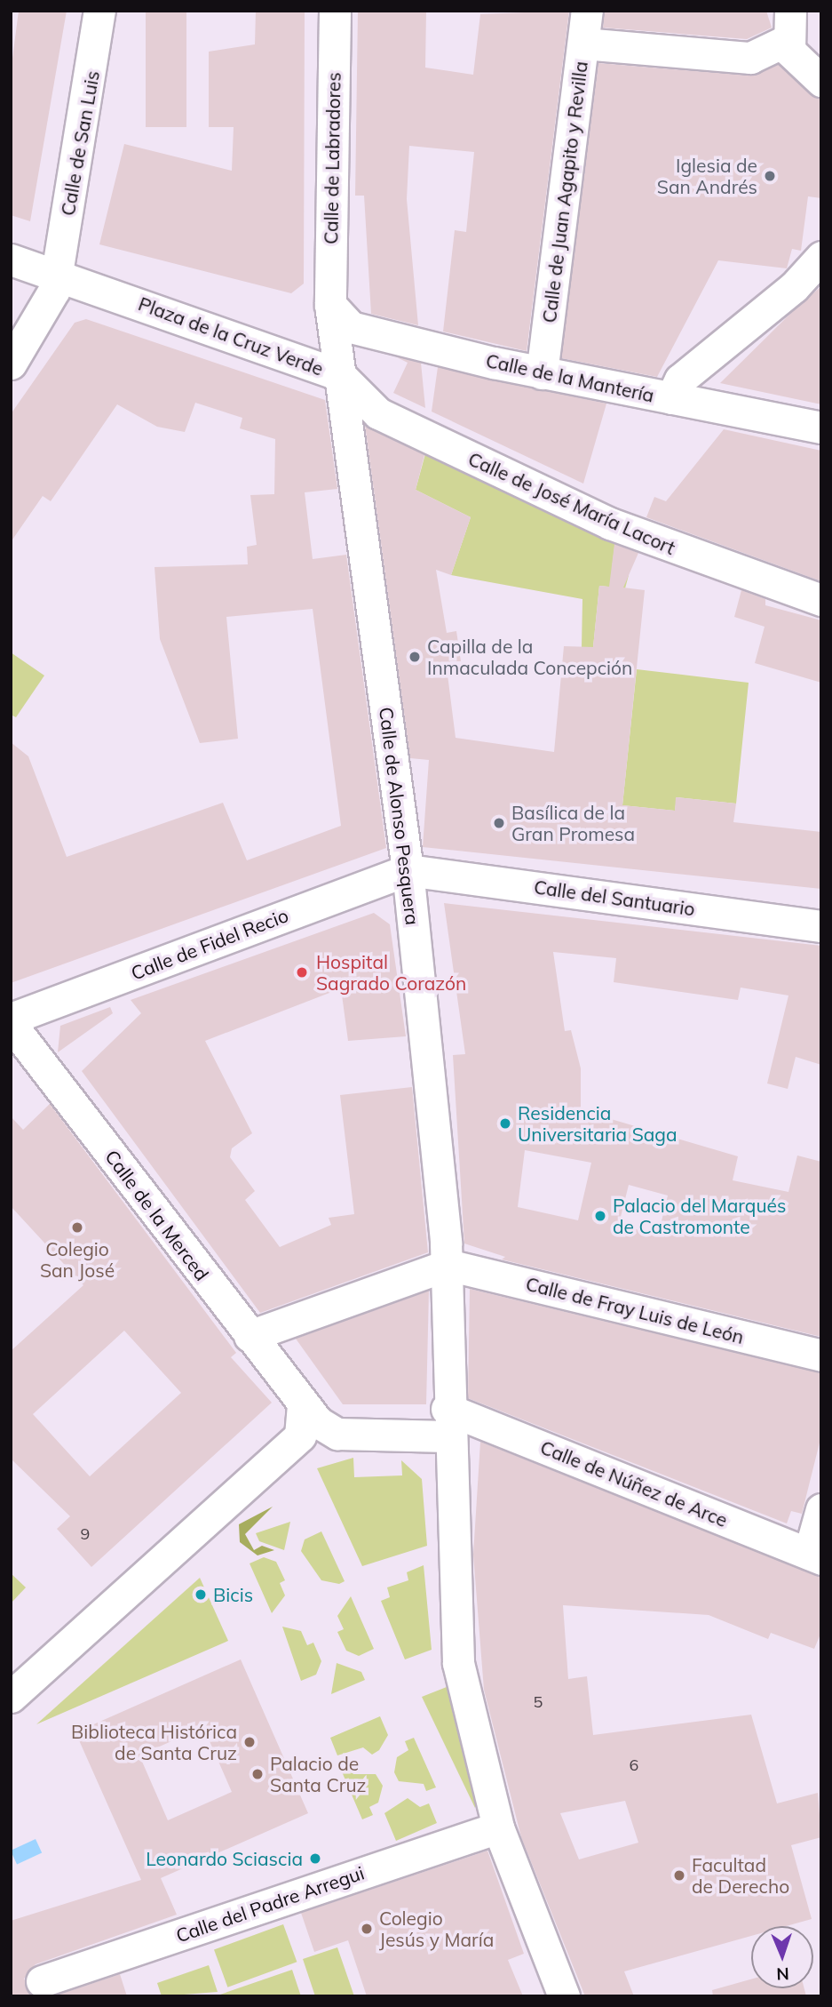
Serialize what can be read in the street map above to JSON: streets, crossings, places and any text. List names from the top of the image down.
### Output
{
  "streets": {
    "street": [
      "Calle de San Luis",
      "Calle de Labradores",
      "Calle de Juan Agapito y Revilla",
      "Plaza de la Cruz Verde",
      "Calle de la Mantería",
      "Calle de José María Lacort",
      "Calle de Alonso Pesquera",
      "Calle del Santuario",
      "Calle de Fidel Recio",
      "Calle de la Merced",
      "Calle de Fray Luis de León",
      "Calle de Núñez de Arce",
      "Calle del Padre Arregui"
    ]
  },
  "crossings": [
    ["Calle de San Luis", "Plaza de la Cruz Verde"],
    ["Calle de Labradores", "Plaza de la Cruz Verde"],
    ["Calle de Labradores", "Calle de la Mantería"],
    ["Calle de Juan Agapito y Revilla", "Calle de la Mantería"],
    ["Plaza de la Cruz Verde", "Calle de la Mantería"],
    ["Plaza de la Cruz Verde", "Calle de José María Lacort"],
    ["Plaza de la Cruz Verde", "Calle de Alonso Pesquera"],
    ["Calle de José María Lacort", "Calle de Alonso Pesquera"],
    ["Calle de Alonso Pesquera", "Calle del Santuario"],
    ["Calle de Alonso Pesquera", "Calle de Fidel Recio"],
    ["Calle de Alonso Pesquera", "Calle de la Merced"],
    ["Calle de Alonso Pesquera", "Calle de Fray Luis de León"],
    ["Calle de Alonso Pesquera", "Calle de Núñez de Arce"],
    ["Calle de Alonso Pesquera", "Calle del Padre Arregui"],
    ["Calle del Santuario", "Calle de Fidel Recio"],
    ["Calle de la Merced", "Calle de Núñez de Arce"]
  ],
  "places": [
    "Iglesia de San Andrés",
    "Capilla de la Inmaculada Concepción",
    "Basílica de la Gran Promesa",
    "Hospital Sagrado Corazón",
    "Residencia Universitaria Saga",
    "Palacio del Marqués de Castromonte",
    "Colegio San José",
    "Bicis",
    "Biblioteca Histórica de Santa Cruz",
    "Palacio de Santa Cruz",
    "Leonardo Sciascia",
    "Facultad de Derecho",
    "Colegio Jesús y María"
  ],
  "house_numbers": ["9", "5", "6"],
  "north": "bottom"
}
